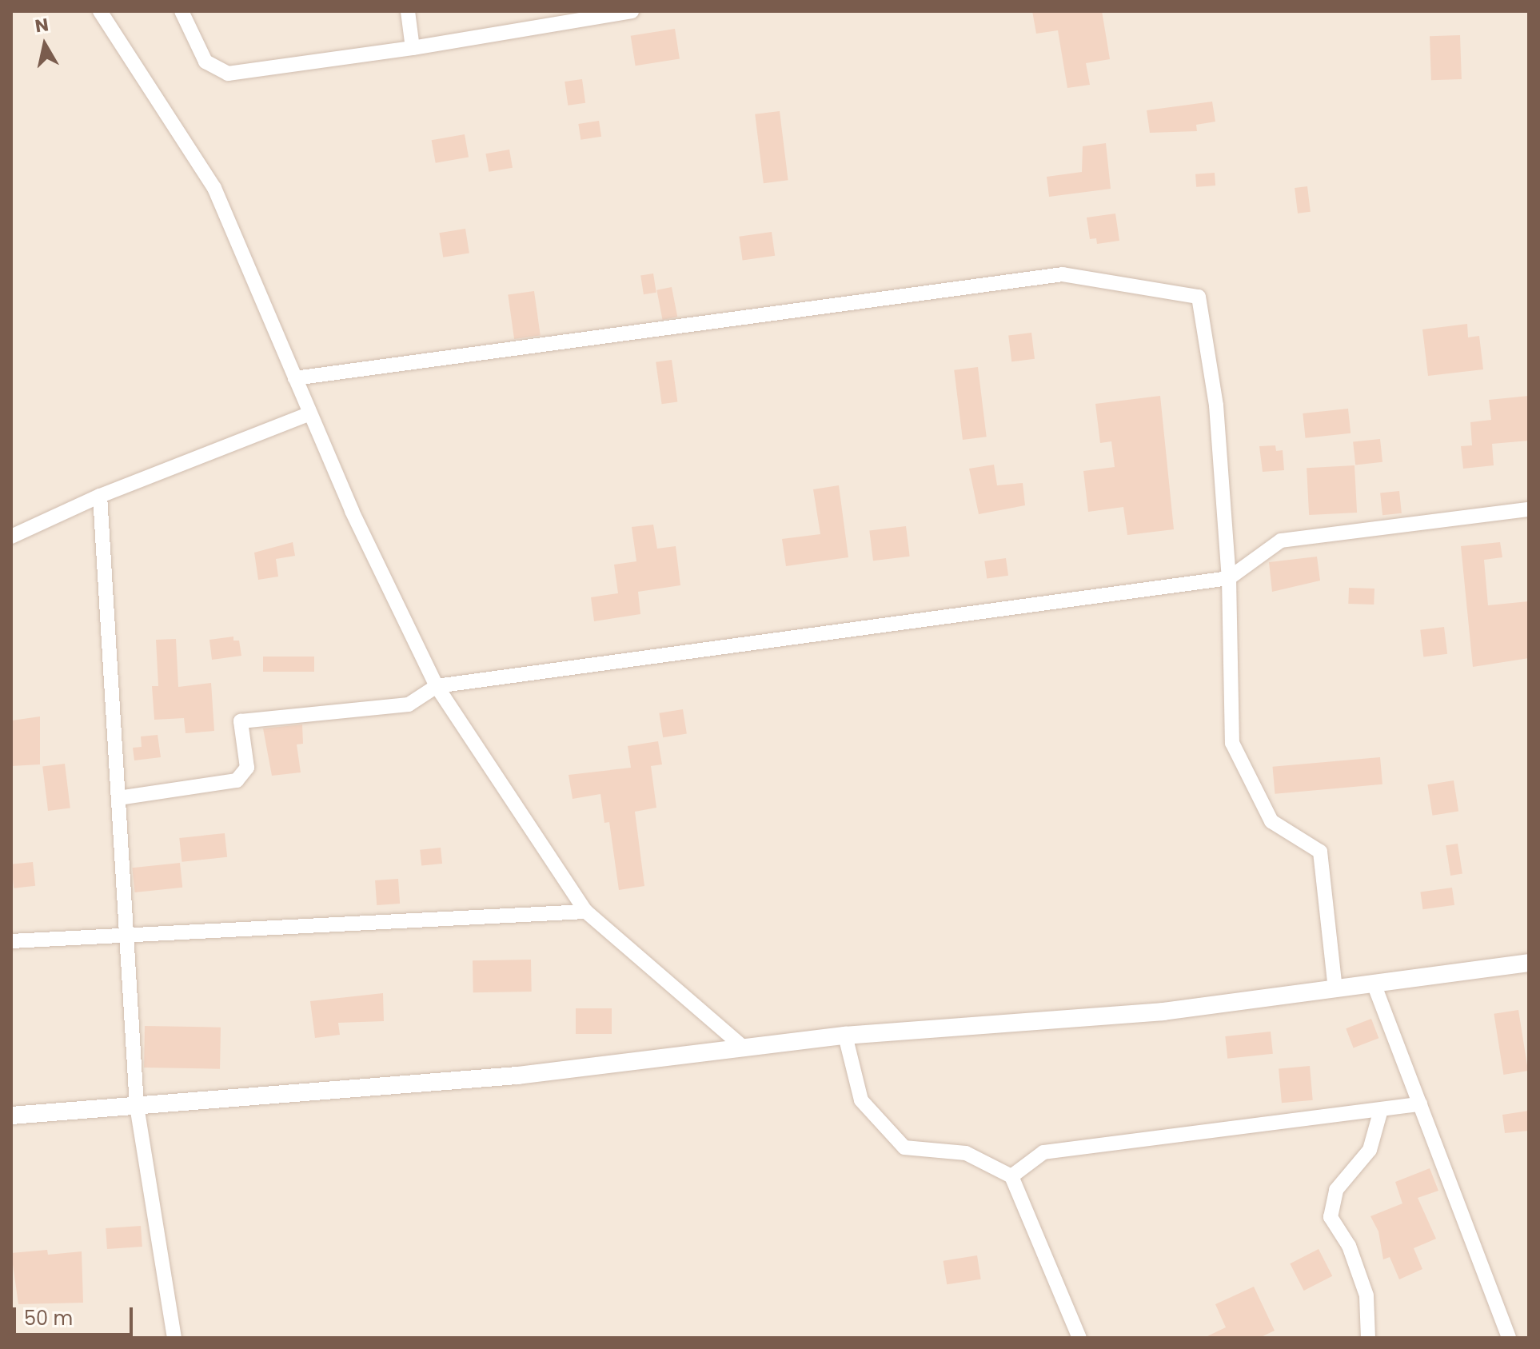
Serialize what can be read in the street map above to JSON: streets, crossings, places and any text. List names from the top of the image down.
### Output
{
  "scale_bar": "50 m",
  "north": "top"
}
